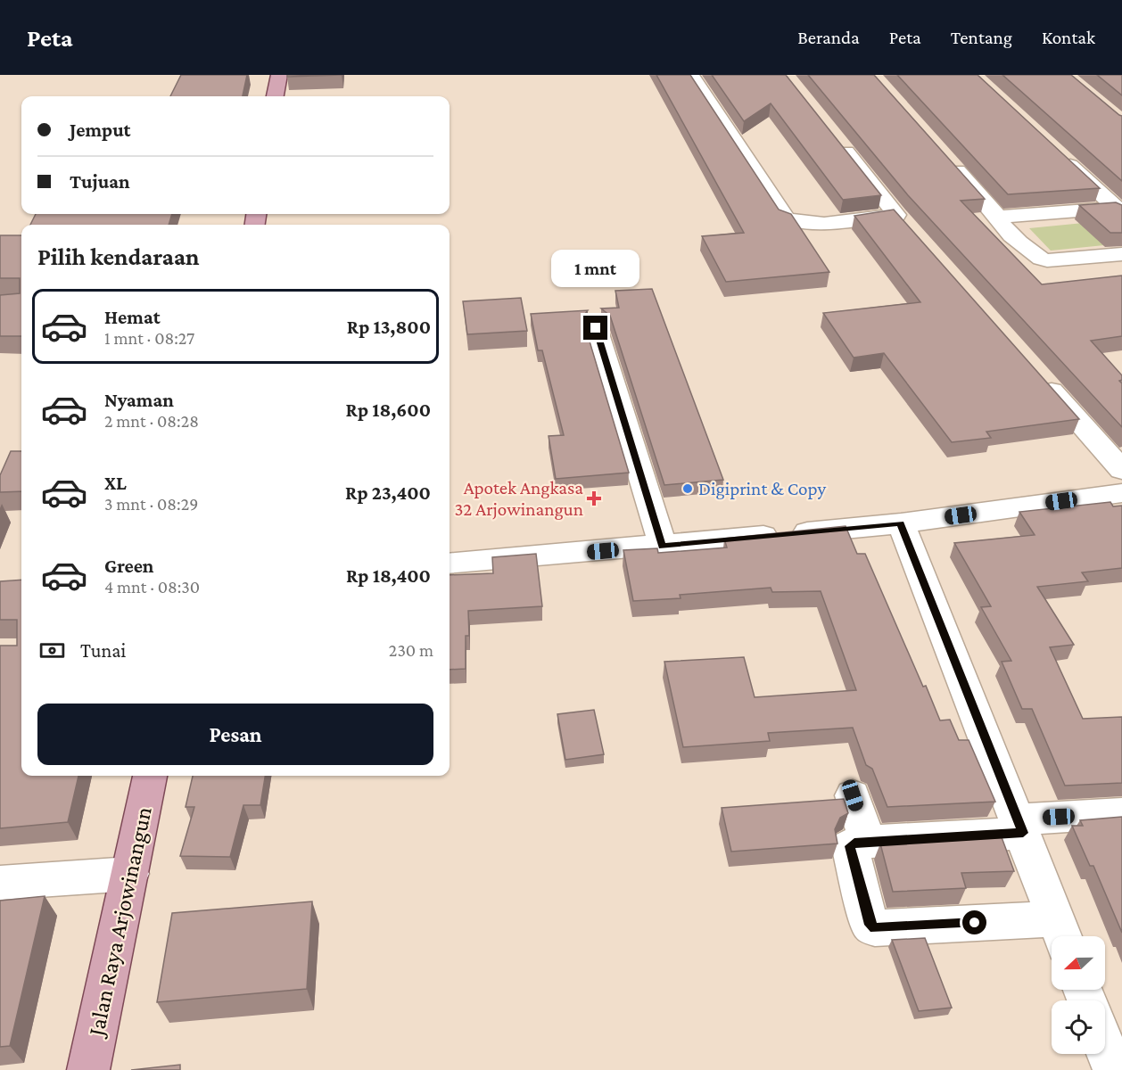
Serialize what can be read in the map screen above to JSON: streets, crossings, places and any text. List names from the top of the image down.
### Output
{
  "streets": {
    "main road": ["Jalan Raya Arjowinangun"]
  },
  "places": {
    "other": ["Digiprint & Copy"],
    "health": ["Apotek Angkasa 32 Arjowinangun"]
  },
  "north": "left",
  "page": {
    "header": "Peta",
    "nav": [
      "Beranda",
      "Peta",
      "Tentang",
      "Kontak"
    ],
    "banner": ["Jemput", "Tujuan"],
    "heading": "Pilih kendaraan",
    "bubble": "1 mnt",
    "list": [
      {
        "name": "Hemat",
        "note": "1 mnt · 08:27",
        "value": "Rp 13,800"
      },
      {
        "name": "Nyaman",
        "note": "2 mnt · 08:28",
        "value": "Rp 18,600"
      },
      {
        "name": "XL",
        "note": "3 mnt · 08:29",
        "value": "Rp 23,400"
      },
      {
        "name": "Green",
        "note": "4 mnt · 08:30",
        "value": "Rp 18,400"
      }
    ],
    "pay": ["Tunai", "230 m"],
    "buttons": "Pesan"
  }
}
